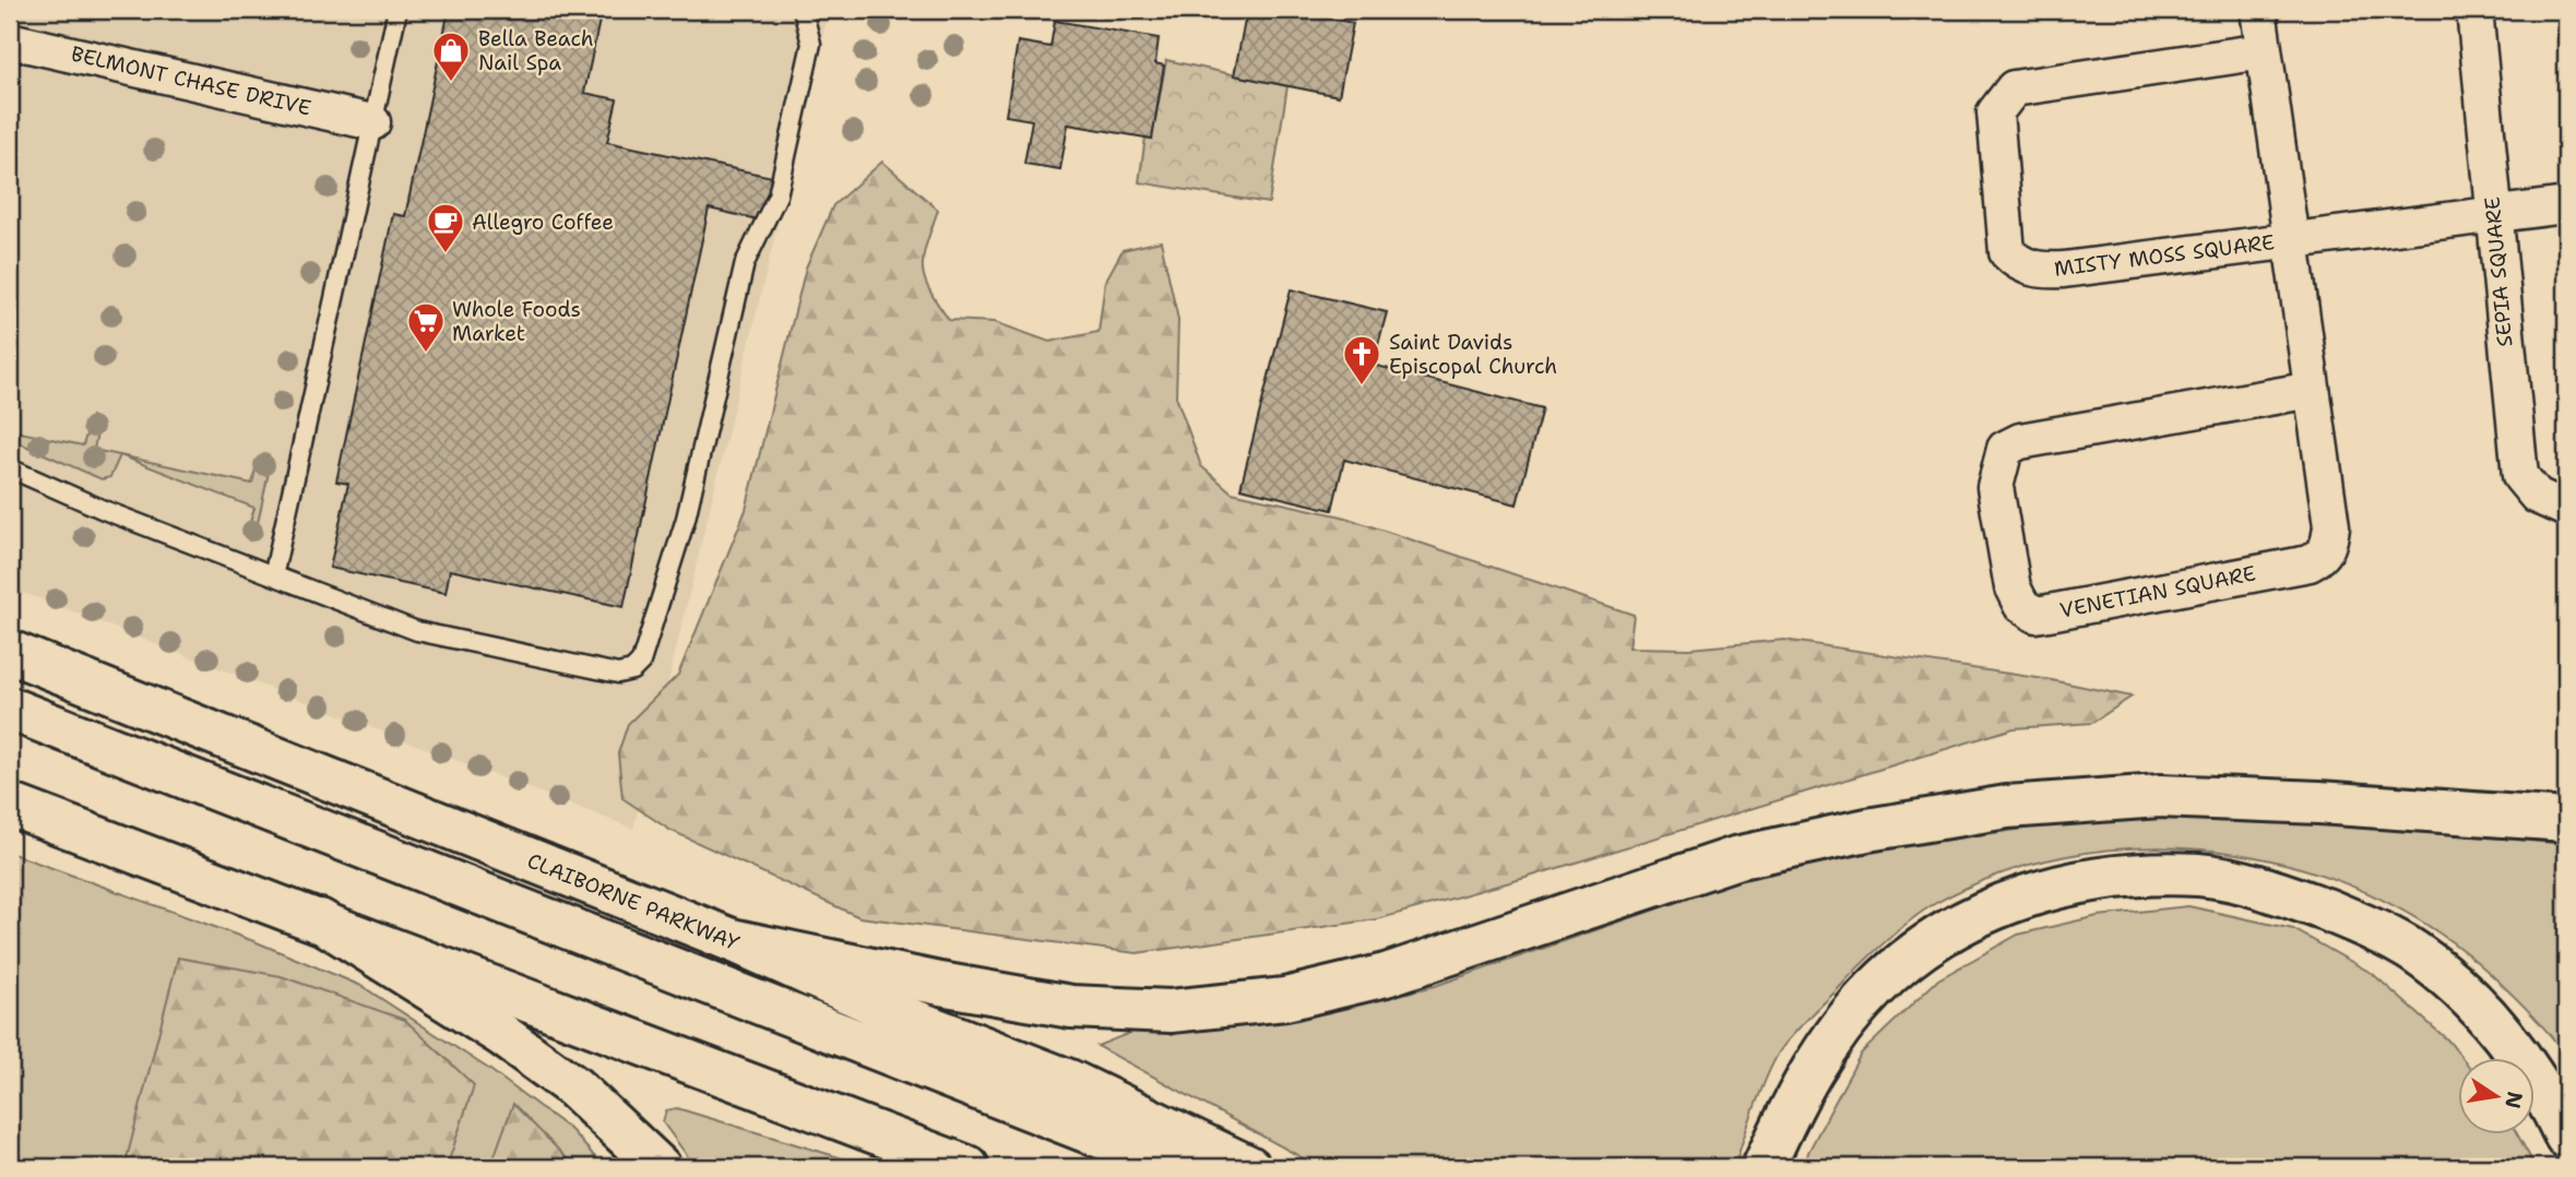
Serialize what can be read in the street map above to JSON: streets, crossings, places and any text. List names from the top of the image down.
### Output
{
  "streets": {
    "main road": ["CLAIBORNE PARKWAY"],
    "street": [
      "BELMONT CHASE DRIVE",
      "MISTY MOSS SQUARE",
      "SEPIA SQUARE",
      "VENETIAN SQUARE"
    ]
  },
  "crossings": [
    ["MISTY MOSS SQUARE", "SEPIA SQUARE"],
    ["MISTY MOSS SQUARE", "VENETIAN SQUARE"]
  ],
  "places": {
    "shop": ["Bella Beach Nail Spa"],
    "cafe": ["Allegro Coffee"],
    "supermarket": ["Whole Foods Market"],
    "church": ["Saint Davids Episcopal Church"]
  },
  "north": "right"
}
